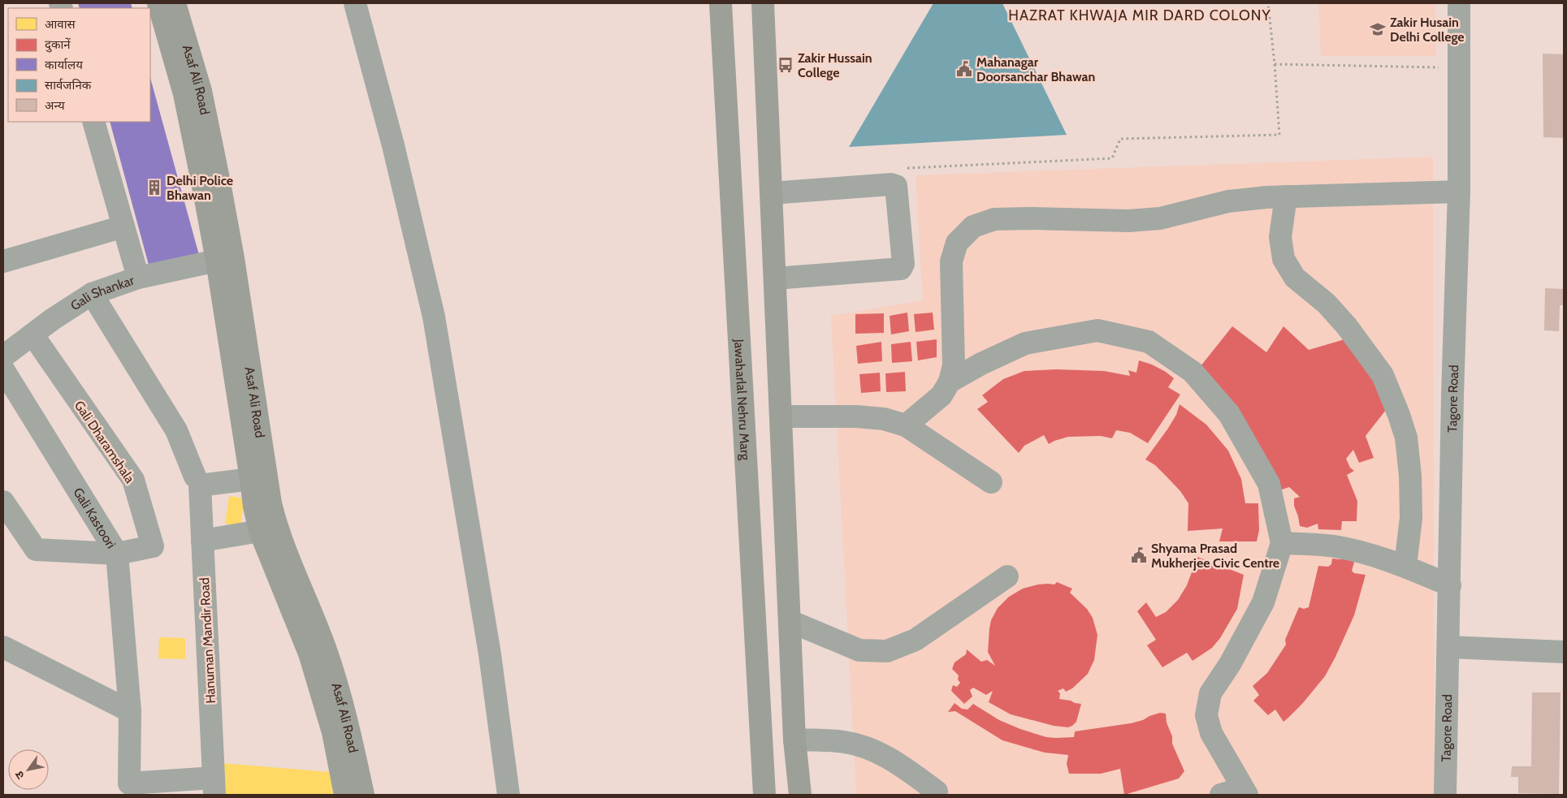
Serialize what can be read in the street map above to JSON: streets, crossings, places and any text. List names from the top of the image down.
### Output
{
  "streets": {
    "main road": ["Asaf Ali Road", "Jawaharlal Nehru Marg"],
    "street": [
      "Gali Shankar",
      "Tagore Road",
      "Gali Dharamshala",
      "Gali Kastoori",
      "Hanuman Mandir Road"
    ]
  },
  "crossings": [
    ["Asaf Ali Road", "Gali Shankar"],
    ["Gali Shankar", "Gali Dharamshala"],
    ["Gali Shankar", "Hanuman Mandir Road"],
    ["Gali Dharamshala", "Gali Kastoori"],
    ["Gali Kastoori", "Hanuman Mandir Road"]
  ],
  "districts": ["HAZRAT KHWAJA MIR DARD COLONY"],
  "places": {
    "school or university": ["Zakir Husain Delhi College"],
    "bus stop": ["Zakir Hussain College"],
    "public building": ["Mahanagar Doorsanchar Bhawan", "Shyama Prasad Mukherjee Civic Centre"],
    "building": ["Delhi Police Bhawan"]
  },
  "legend": [
    "आवास",
    "दुकानें",
    "कार्यालय",
    "सार्वजनिक",
    "अन्य"
  ],
  "north": "bottom left"
}
